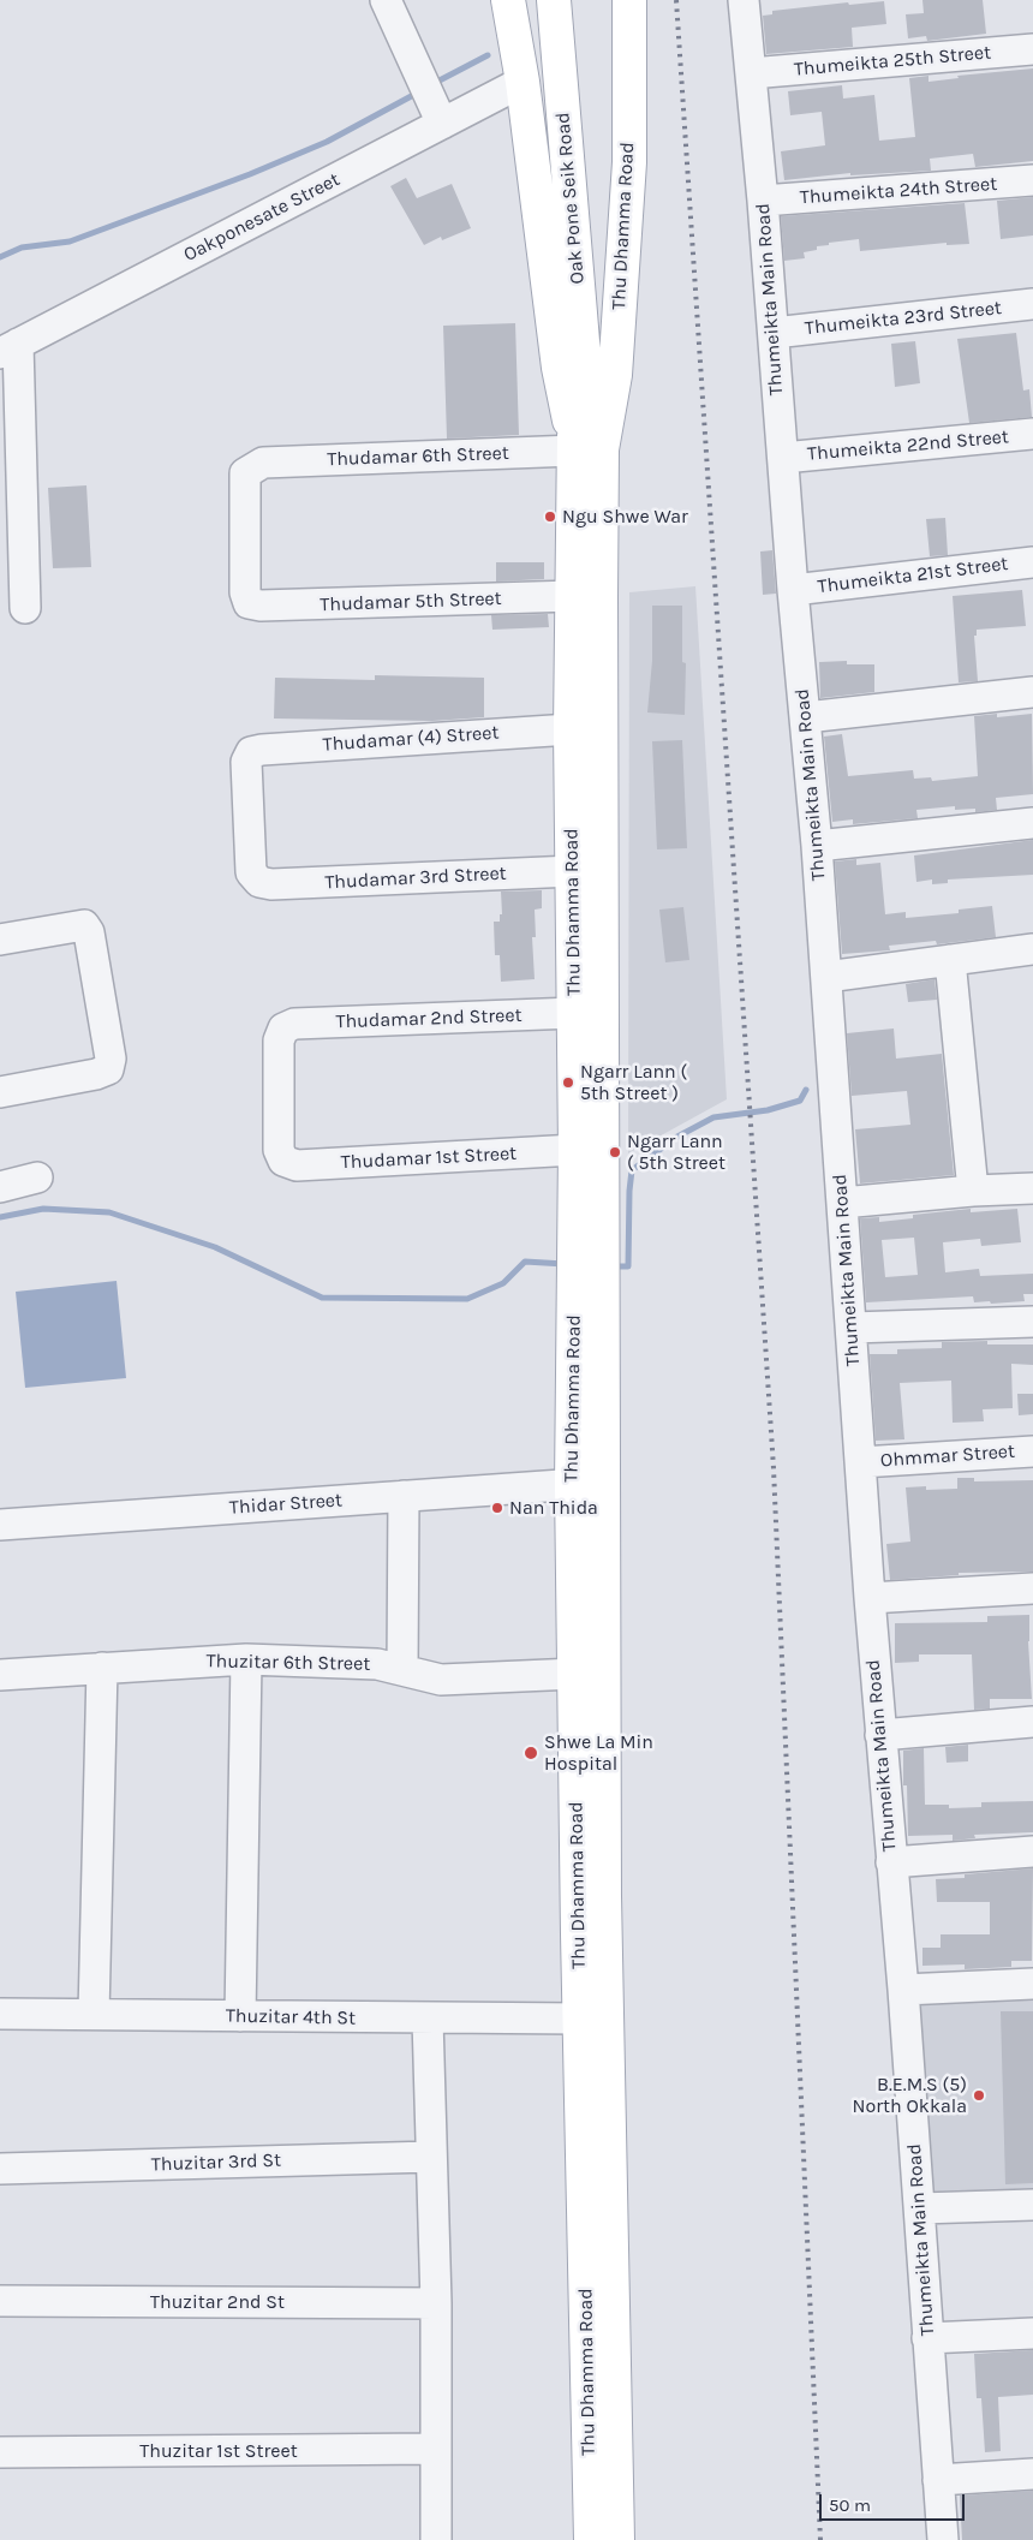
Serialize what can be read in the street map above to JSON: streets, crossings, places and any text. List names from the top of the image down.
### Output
{
  "streets": {
    "main road": ["Oak Pone Seik Road", "Thu Dhamma Road"],
    "street": [
      "Thumeikta 25th Street",
      "Thumeikta 24th Street",
      "Oakponesate Street",
      "Thumeikta Main Road",
      "Thumeikta 23rd Street",
      "Thumeikta 22nd Street",
      "Thudamar 6th Street",
      "Thumeikta 21st Street",
      "Thudamar 5th Street",
      "Thudamar (4) Street",
      "Thudamar 3rd Street",
      "Thudamar 2nd Street",
      "Thudamar 1st Street",
      "Ohmmar Street",
      "Thidar Street",
      "Thuzitar 6th Street",
      "Thuzitar 4th St",
      "Thuzitar 3rd St",
      "Thuzitar 2nd St",
      "Thuzitar 1st Street"
    ]
  },
  "crossings": [
    ["Thumeikta 25th Street", "Thumeikta Main Road"],
    ["Thumeikta 24th Street", "Thumeikta Main Road"],
    ["Oak Pone Seik Road", "Thu Dhamma Road"],
    ["Oakponesate Street", "Thu Dhamma Road"],
    ["Thu Dhamma Road", "Thudamar 6th Street"],
    ["Thu Dhamma Road", "Thudamar 5th Street"],
    ["Thu Dhamma Road", "Thudamar (4) Street"],
    ["Thu Dhamma Road", "Thudamar 3rd Street"],
    ["Thu Dhamma Road", "Thudamar 2nd Street"],
    ["Thu Dhamma Road", "Thudamar 1st Street"],
    ["Thu Dhamma Road", "Thidar Street"],
    ["Thu Dhamma Road", "Thuzitar 6th Street"],
    ["Thu Dhamma Road", "Thuzitar 4th St"],
    ["Thumeikta Main Road", "Thumeikta 23rd Street"],
    ["Thumeikta Main Road", "Thumeikta 22nd Street"],
    ["Thumeikta Main Road", "Thumeikta 21st Street"],
    ["Thumeikta Main Road", "Ohmmar Street"],
    ["Thudamar 6th Street", "Thudamar 5th Street"],
    ["Thudamar (4) Street", "Thudamar 3rd Street"],
    ["Thudamar 2nd Street", "Thudamar 1st Street"]
  ],
  "places": [
    "Ngu Shwe War",
    "Ngarr Lann ( 5th Street )",
    "Ngarr Lann ( 5th Street",
    "Nan Thida",
    "Shwe La Min Hospital",
    "B.E.M.S (5) North Okkala"
  ],
  "scale_bar": "50 m"
}
